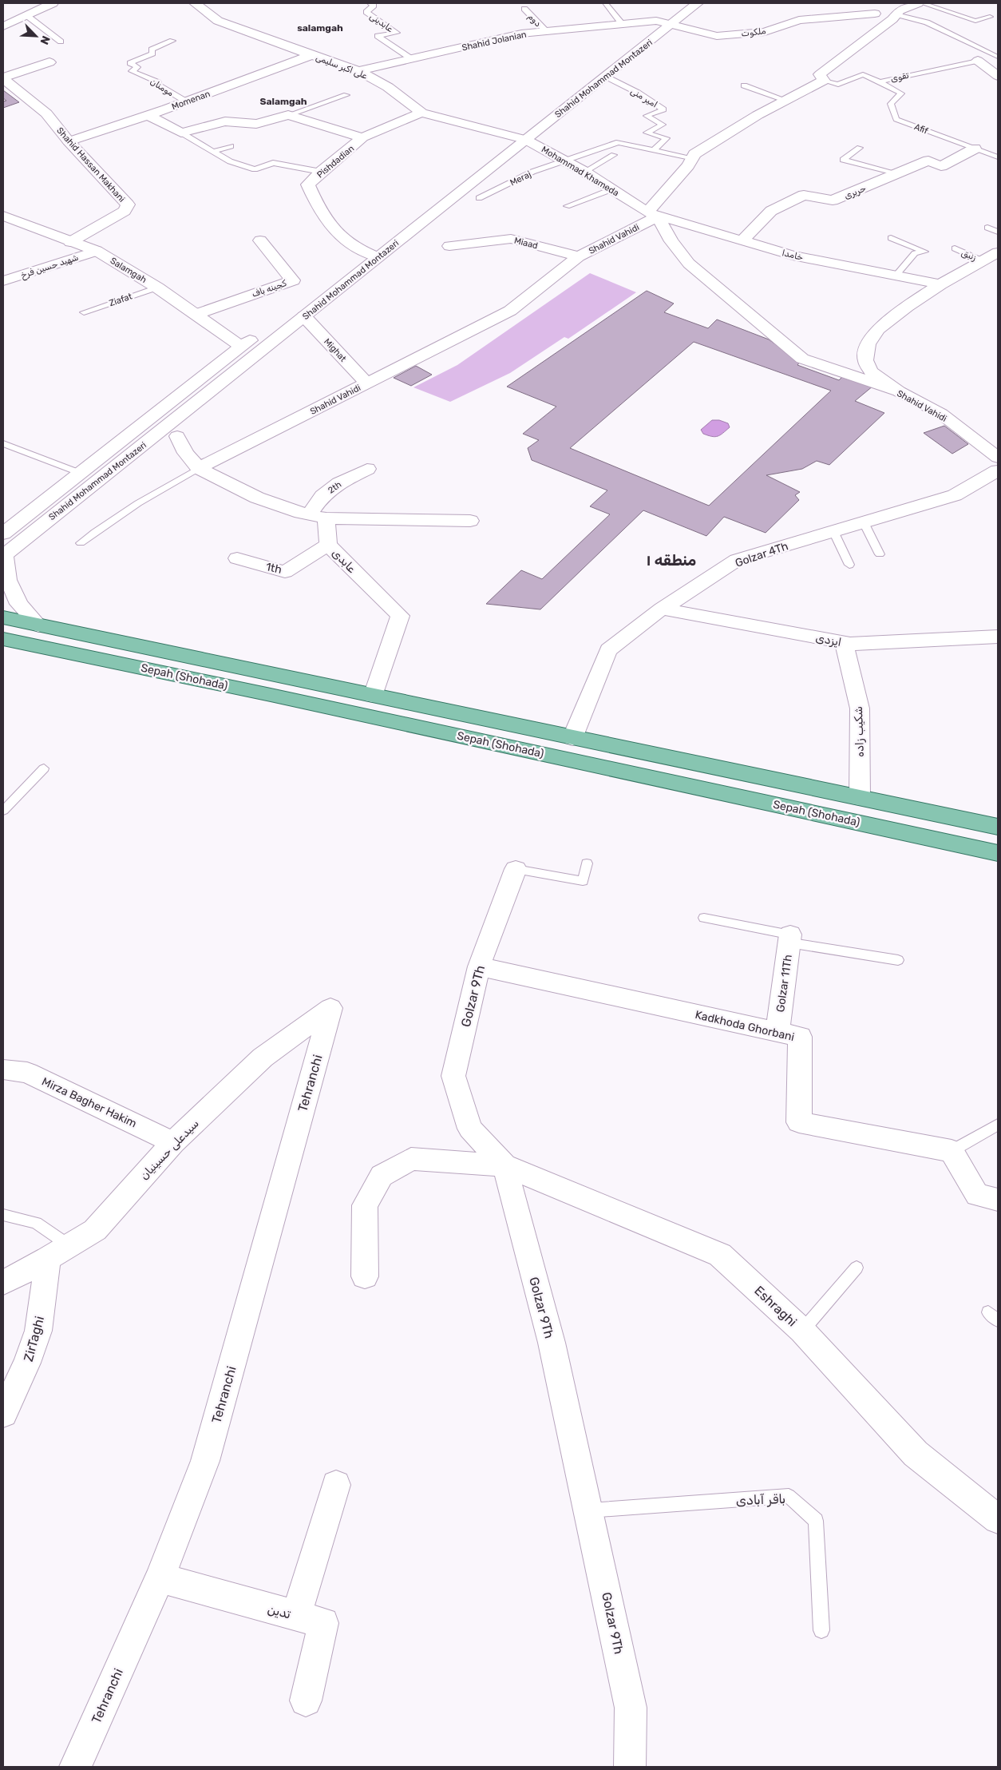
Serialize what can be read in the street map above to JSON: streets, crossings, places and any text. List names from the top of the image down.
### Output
{
  "streets": {
    "main road": ["Sepah (Shohada)"],
    "street": [
      "ملکوت",
      "Shahid Jolanian",
      "علی اکبر سلیمی",
      "Shahid Mohammad Montazeri",
      "Momenan",
      "Pishdadian",
      "Shahid Hassan Makhani",
      "Mohammad Khameda",
      "حریری",
      "Shahid Vahidi",
      "Miaad",
      "خامدا",
      "شهید حسین فرخ",
      "Salamgah",
      "کجینه باف",
      "Mighat",
      "2th",
      "Golzar 4Th",
      "عابدی",
      "1th",
      "ایزدی",
      "شکیب زاده",
      "Golzar 11Th",
      "Golzar 9Th",
      "Kadkhoda Ghorbani",
      "Tehranchi",
      "Mirza Bagher Hakim",
      "سیدعلی حسینیان",
      "Eshraghi",
      "ZirTaghi",
      "تدین"
    ],
    "lane": [
      "دوم",
      "عابدینی",
      "تقوی",
      "مومنان",
      "امیر منی",
      "Afif",
      "Meraj",
      "زنبق",
      "Ziafat",
      "باقر آبادی"
    ]
  },
  "crossings": [
    ["دوم", "Shahid Jolanian"],
    ["عابدینی", "Shahid Jolanian"],
    ["ملکوت", "Shahid Jolanian"],
    ["ملکوت", "Shahid Mohammad Montazeri"],
    ["Shahid Jolanian", "علی اکبر سلیمی"],
    ["Shahid Jolanian", "Shahid Mohammad Montazeri"],
    ["علی اکبر سلیمی", "Shahid Mohammad Montazeri"],
    ["علی اکبر سلیمی", "Momenan"],
    ["علی اکبر سلیمی", "Pishdadian"],
    ["علی اکبر سلیمی", "Mohammad Khameda"],
    ["تقوی", "Afif"],
    ["Shahid Mohammad Montazeri", "امیر منی"],
    ["Shahid Mohammad Montazeri", "Pishdadian"],
    ["Shahid Mohammad Montazeri", "Mohammad Khameda"],
    ["Shahid Mohammad Montazeri", "Salamgah"],
    ["Shahid Mohammad Montazeri", "Mighat"],
    ["مومنان", "Momenan"],
    ["Momenan", "Shahid Hassan Makhani"],
    ["Afif", "حریری"],
    ["Shahid Hassan Makhani", "Salamgah"],
    ["Mohammad Khameda", "Meraj"],
    ["Mohammad Khameda", "Shahid Vahidi"],
    ["Mohammad Khameda", "خامدا"],
    ["حریری", "خامدا"],
    ["Shahid Vahidi", "Miaad"],
    ["Shahid Vahidi", "خامدا"],
    ["Shahid Vahidi", "Mighat"],
    ["شهید حسین فرخ", "Salamgah"],
    ["Salamgah", "کجینه باف"],
    ["Salamgah", "Ziafat"],
    ["Golzar 4Th", "ایزدی"],
    ["Golzar 4Th", "Sepah (Shohada)"],
    ["عابدی", "1th"],
    ["عابدی", "Sepah (Shohada)"],
    ["ایزدی", "شکیب زاده"],
    ["Sepah (Shohada)", "شکیب زاده"],
    ["Golzar 11Th", "Kadkhoda Ghorbani"],
    ["Golzar 9Th", "Kadkhoda Ghorbani"],
    ["Golzar 9Th", "Eshraghi"],
    ["Golzar 9Th", "باقر آبادی"],
    ["Tehranchi", "سیدعلی حسینیان"],
    ["Tehranchi", "تدین"],
    ["Mirza Bagher Hakim", "سیدعلی حسینیان"],
    ["سیدعلی حسینیان", "ZirTaghi"]
  ],
  "districts": ["salamgah", "Salamgah", "منطقه ۱"],
  "north": "bottom right"
}
